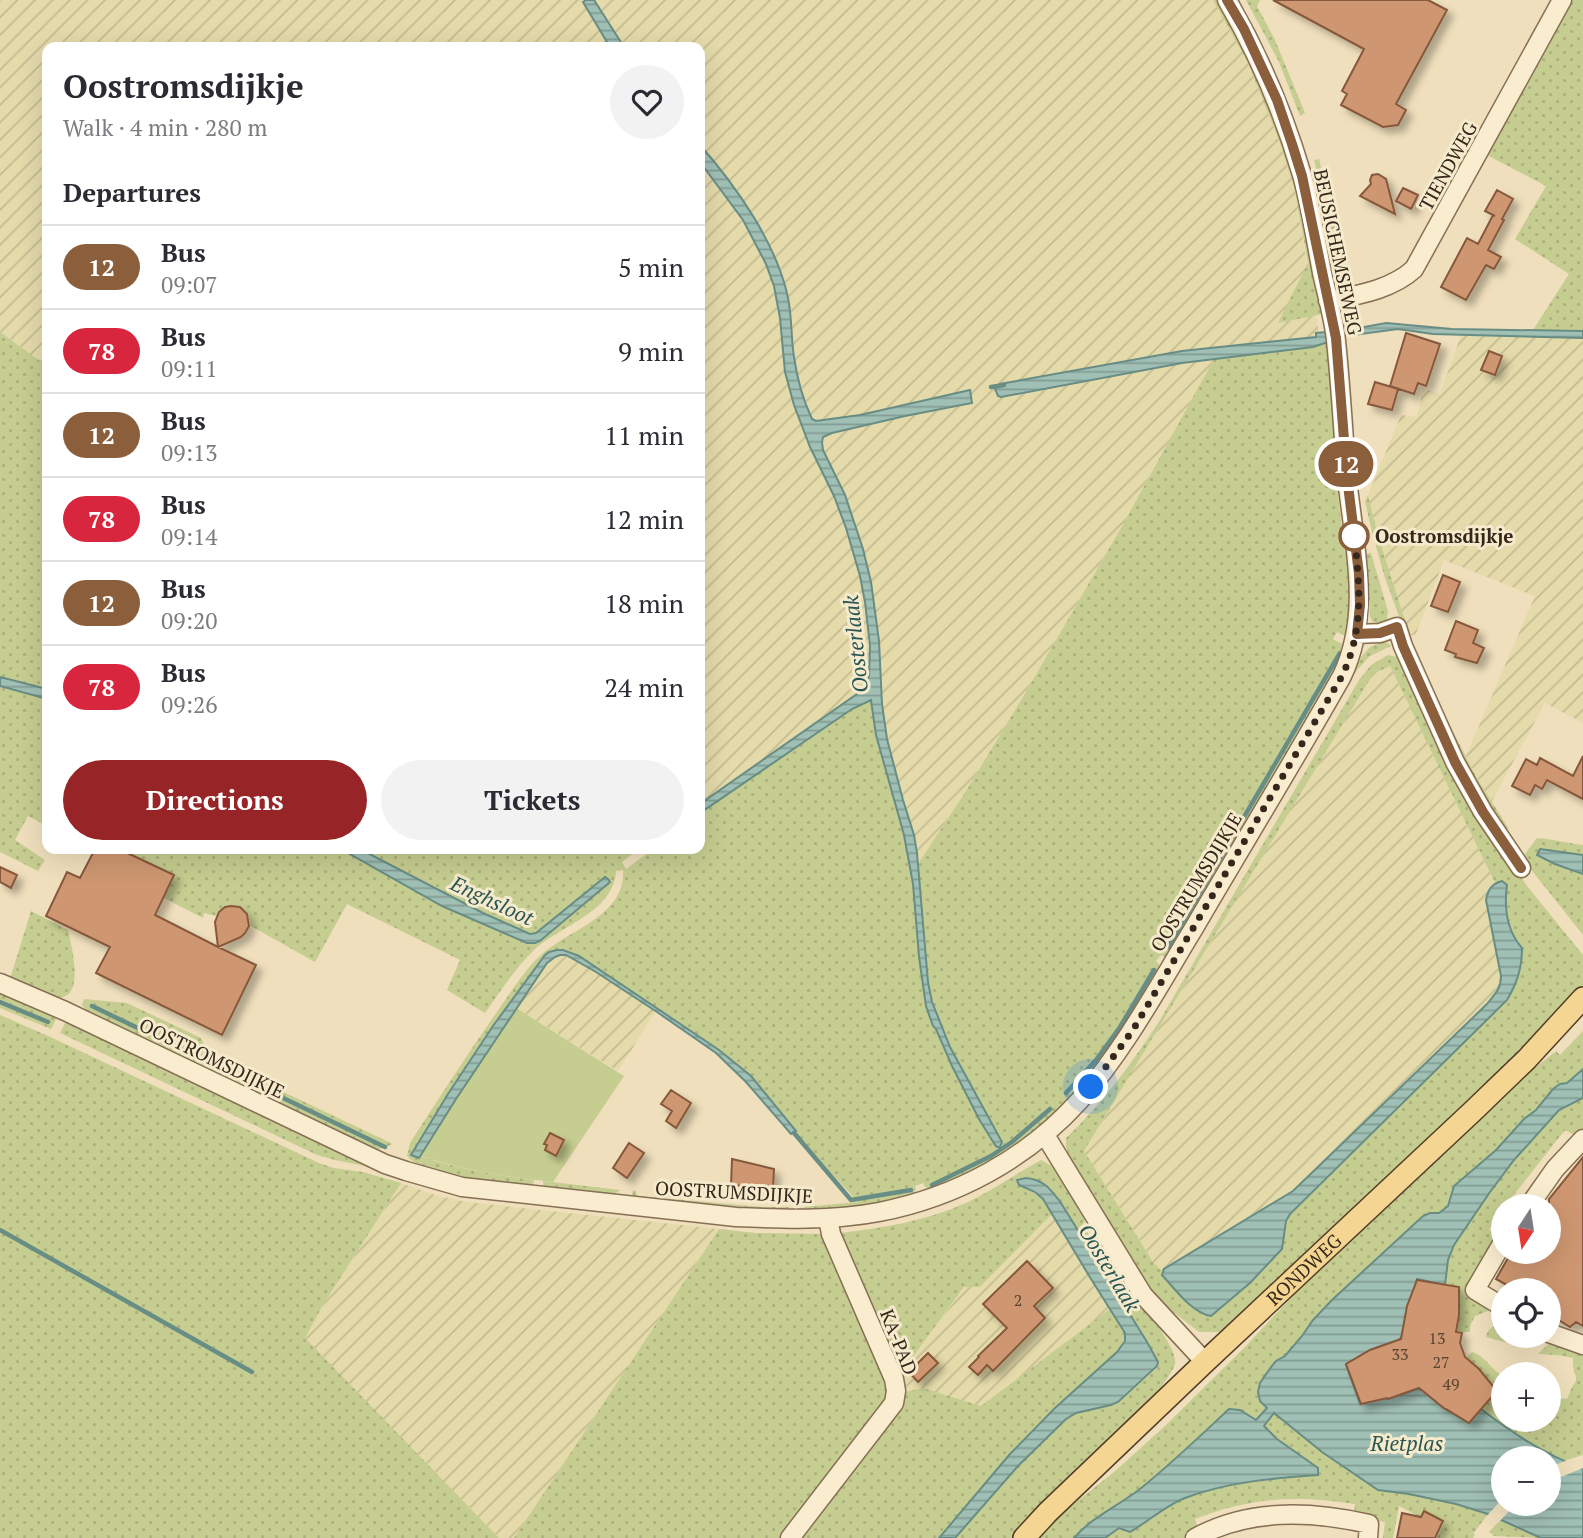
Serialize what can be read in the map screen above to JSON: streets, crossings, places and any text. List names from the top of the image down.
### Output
{
  "streets": {
    "main road": ["RONDWEG"],
    "street": [
      "TIENDWEG",
      "BEUSICHEMSEWEG",
      "OOSTRUMSDIJKJE",
      "OOSTROMSDIJKJE",
      "KA-PAD"
    ]
  },
  "crossings": [
    ["TIENDWEG", "BEUSICHEMSEWEG"],
    ["BEUSICHEMSEWEG", "OOSTRUMSDIJKJE"],
    ["OOSTRUMSDIJKJE", "OOSTROMSDIJKJE"],
    ["OOSTRUMSDIJKJE", "KA-PAD"]
  ],
  "water": ["Oosterlaak", "Enghsloot", "Rietplas"],
  "places": ["Oostromsdijkje"],
  "lines": ["bus line 12"],
  "house_numbers": [
    "2",
    "13",
    "33",
    "27",
    "49"
  ],
  "north": "bottom",
  "page": {
    "on_map": "12",
    "heading": [
      ["Oostromsdijkje", "Walk · 4 min · 280 m"],
      "Departures"
    ],
    "list": [
      {
        "mark": "12",
        "name": "Bus",
        "note": "09:07",
        "value": "5 min"
      },
      {
        "mark": "78",
        "name": "Bus",
        "note": "09:11",
        "value": "9 min"
      },
      {
        "mark": "12",
        "name": "Bus",
        "note": "09:13",
        "value": "11 min"
      },
      {
        "mark": "78",
        "name": "Bus",
        "note": "09:14",
        "value": "12 min"
      },
      {
        "mark": "12",
        "name": "Bus",
        "note": "09:20",
        "value": "18 min"
      },
      {
        "mark": "78",
        "name": "Bus",
        "note": "09:26",
        "value": "24 min"
      }
    ],
    "buttons": ["Directions", "Tickets"],
    "map_buttons": ["+", "−"]
  }
}
